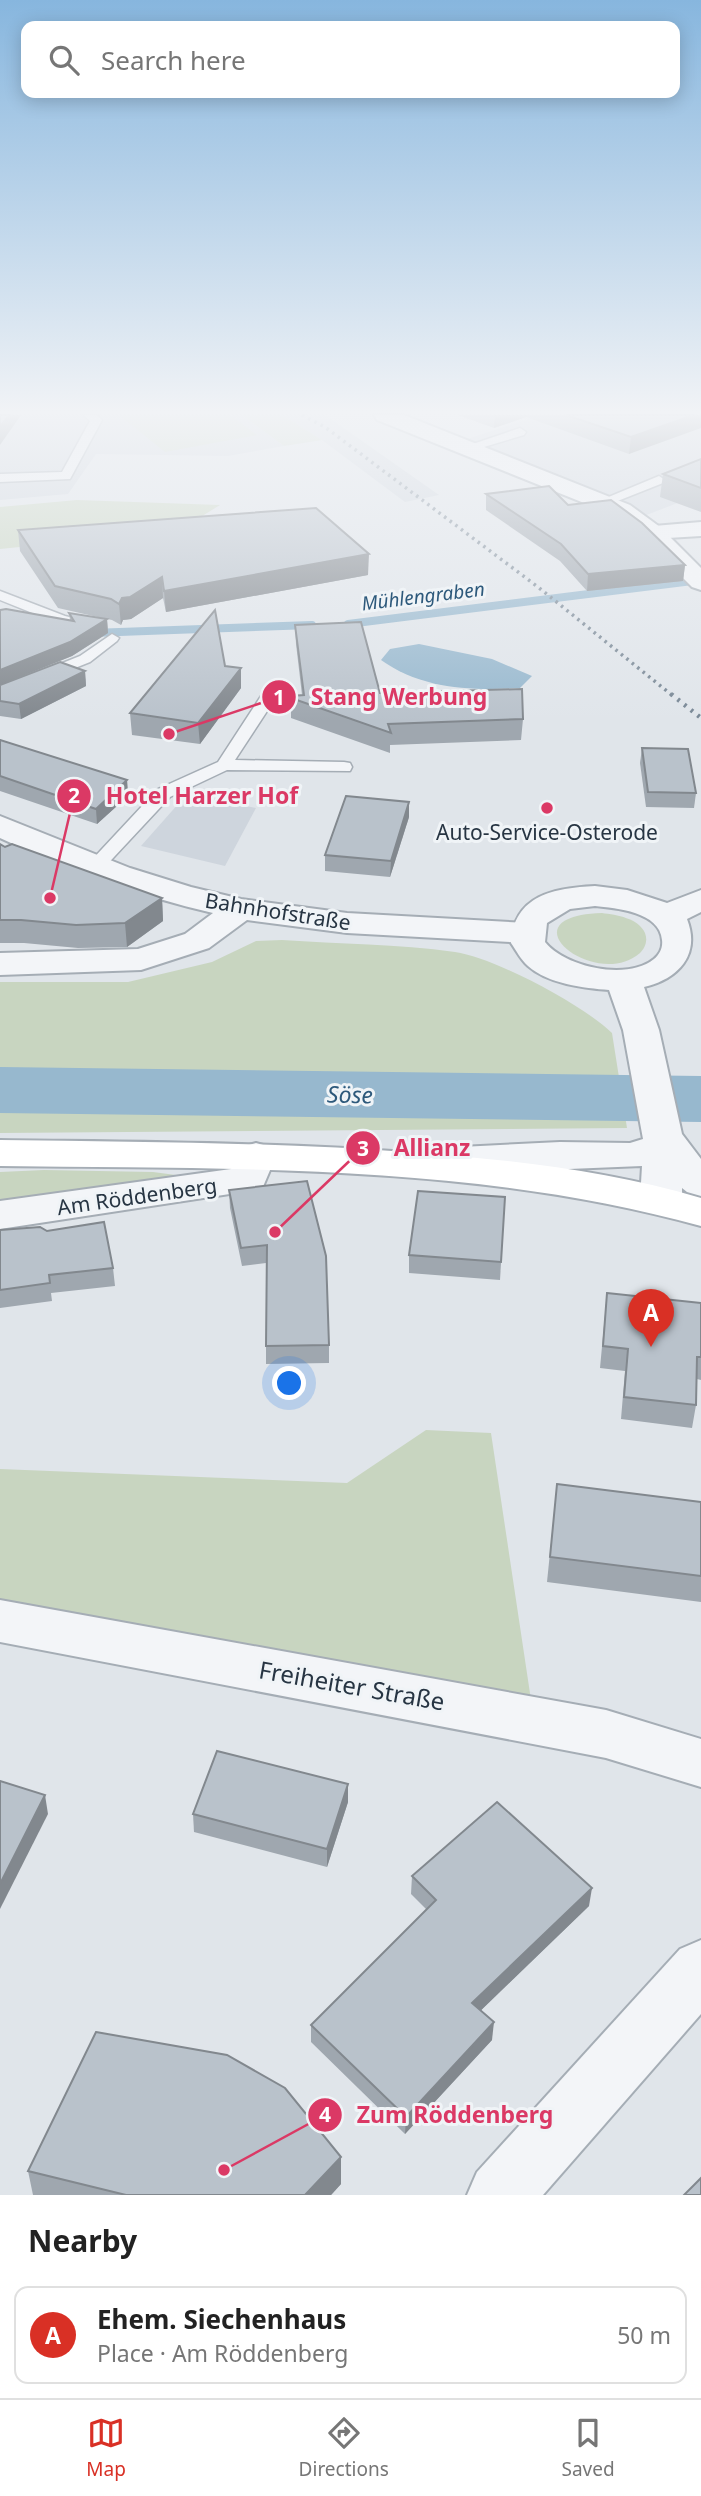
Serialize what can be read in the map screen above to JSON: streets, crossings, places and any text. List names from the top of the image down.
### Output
{
  "streets": {
    "main road": ["Am Röddenberg"],
    "street": ["Bahnhofstraße", "Freiheiter Straße"]
  },
  "water": ["Mühlengraben", "Söse"],
  "places": [
    "Stang Werbung",
    "Auto-Service-Osterode",
    "Hotel Harzer Hof",
    "Allianz",
    "Zum Röddenberg"
  ],
  "page": {
    "search": "Search here",
    "pins": "A",
    "heading": "Nearby",
    "list": [
      {
        "mark": "A",
        "name": "Ehem. Siechenhaus",
        "note": "Place · Am Röddenberg",
        "value": "50 m"
      }
    ],
    "nav": ["Map", "Directions", "Saved"]
  }
}
